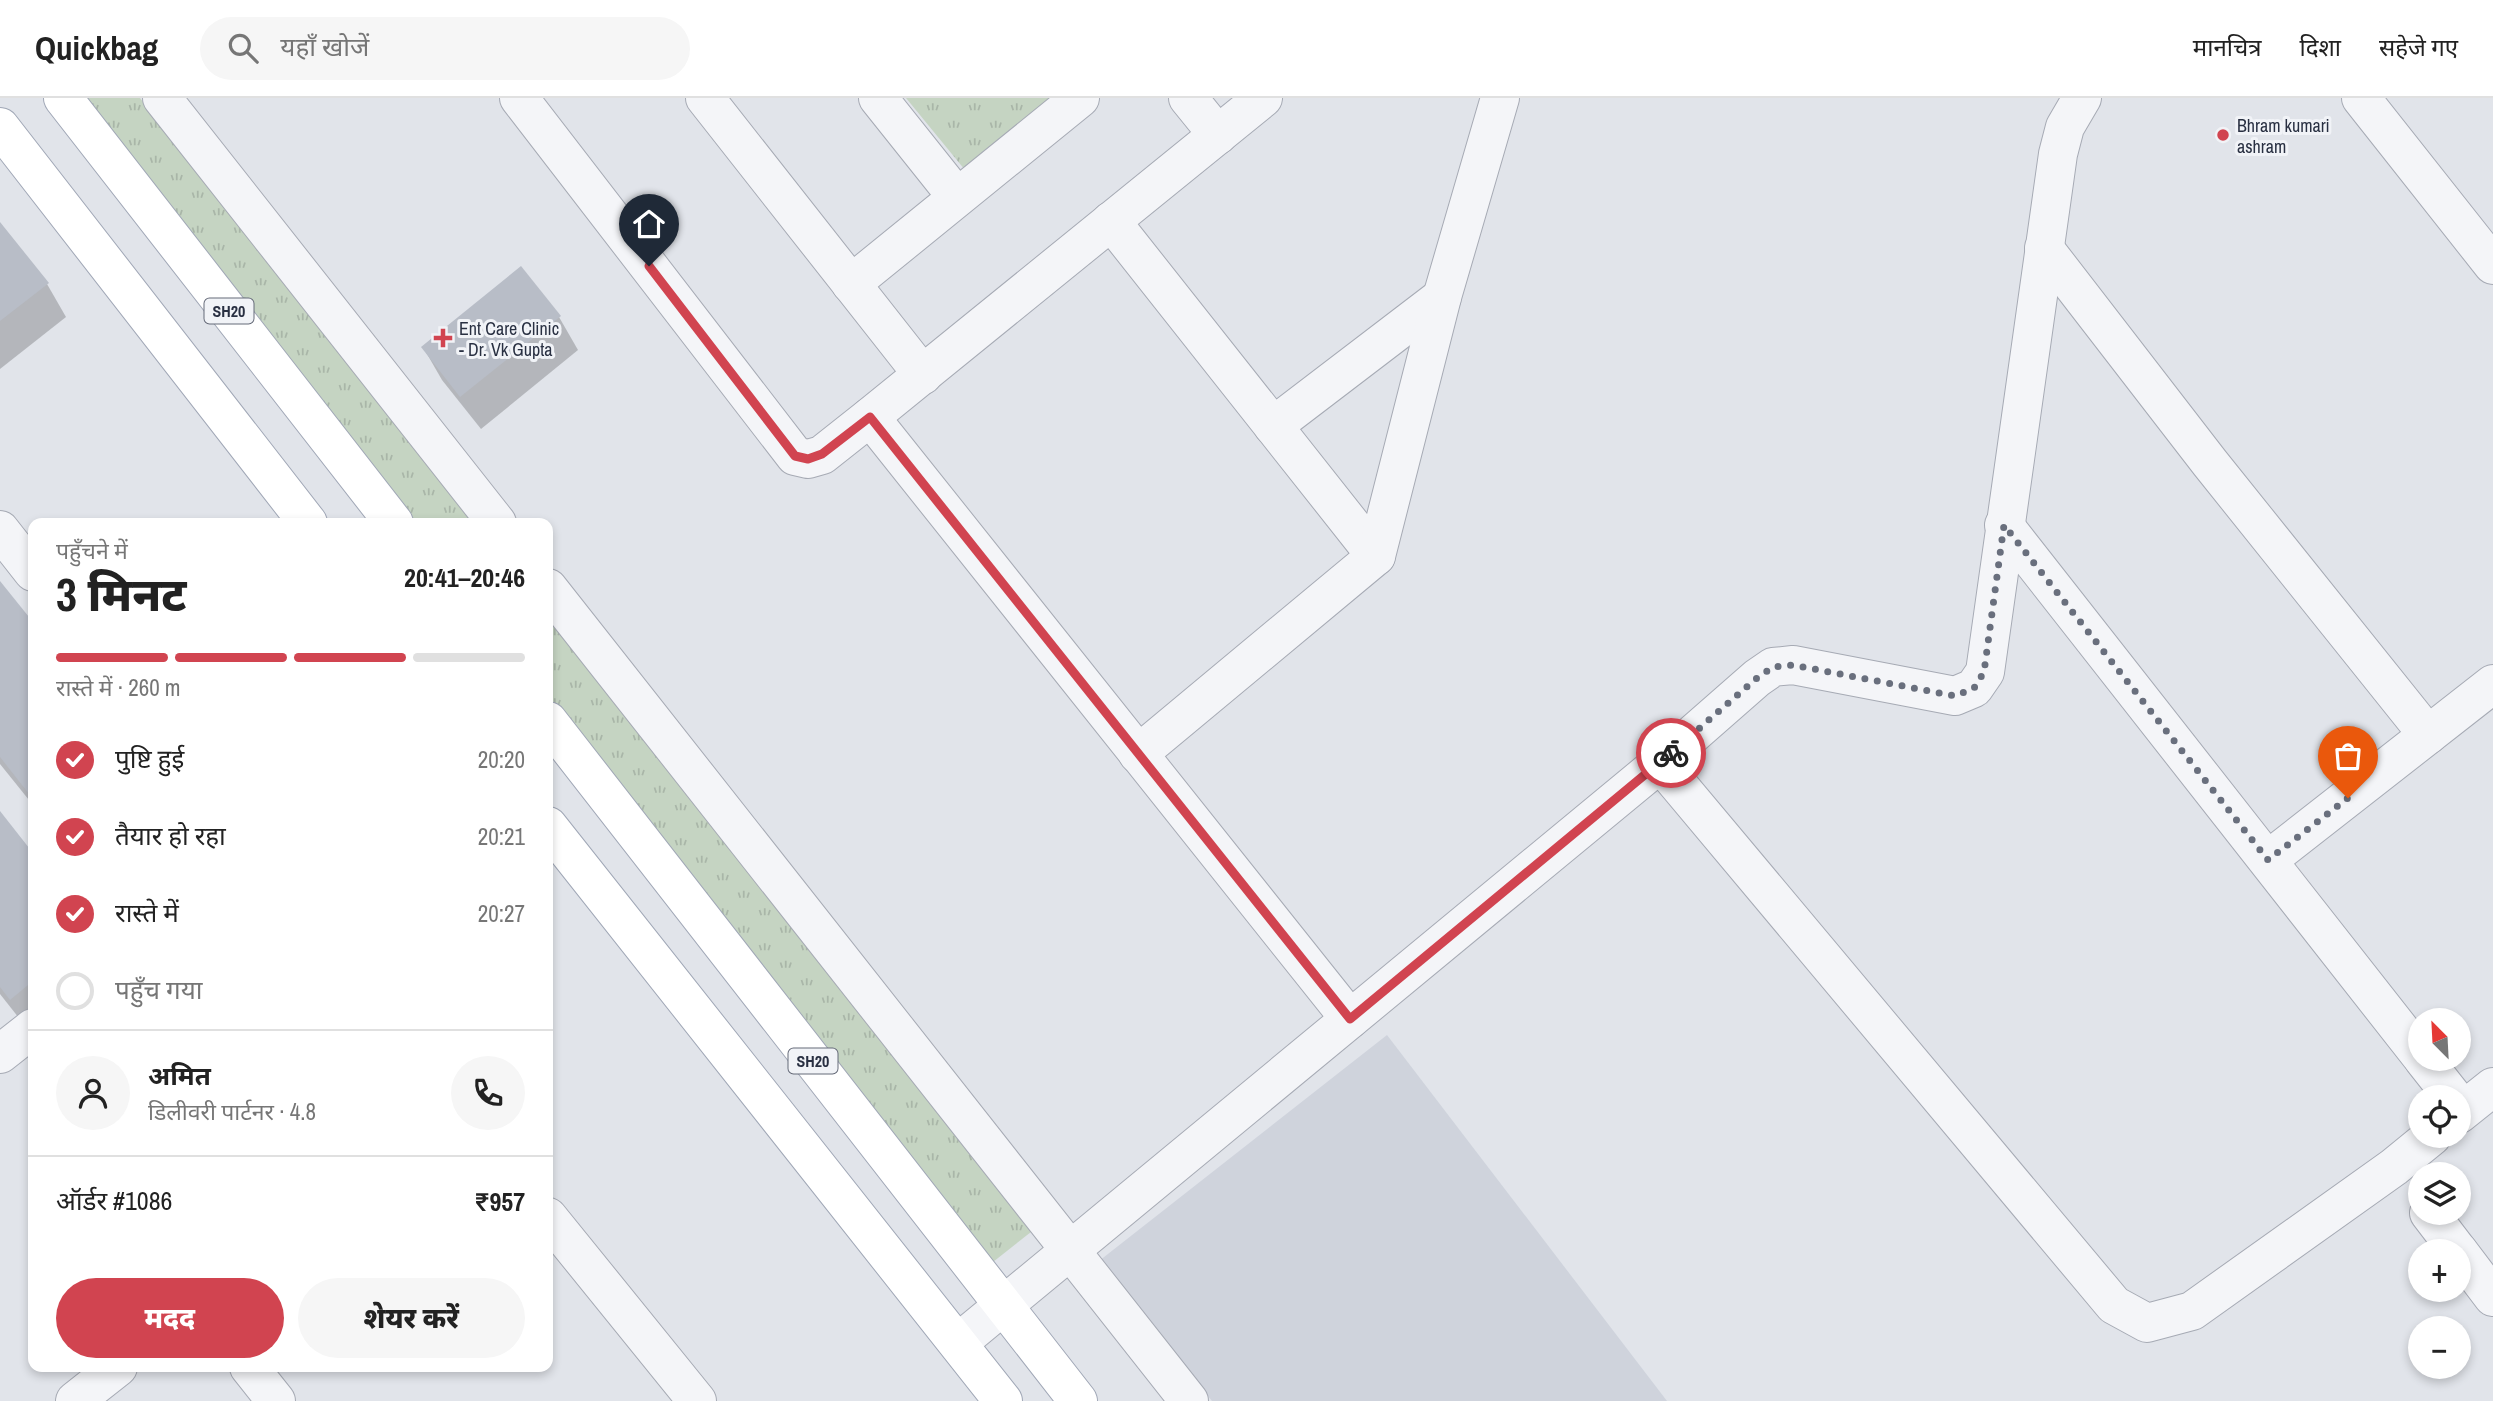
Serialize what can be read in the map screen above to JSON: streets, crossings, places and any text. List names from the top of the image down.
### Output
{
  "streets": {
    "main road": ["SH20"]
  },
  "places": {
    "other": ["Bhram kumari ashram"],
    "health": ["Ent Care Clinic - Dr. Vk Gupta"]
  },
  "north": "top left",
  "page": {
    "header": "Quickbag",
    "search": "यहाँ खोजें",
    "nav": ["मानचित्र", "दिशा", "सहेजे गए"],
    "heading": ["3 मिनट", "पहुँचने में", "20:41–20:46"],
    "panel": [
      "अमित",
      "डिलीवरी पार्टनर · 4.8",
      "ऑर्डर #1086",
      "₹957"
    ],
    "bar": "रास्ते में · 260 m",
    "list": [
      ["पुष्टि हुई", "20:20"],
      ["तैयार हो रहा", "20:21"],
      ["रास्ते में", "20:27"],
      "पहुँच गया"
    ],
    "map_buttons": ["+", "−"],
    "buttons": ["मदद", "शेयर करें"]
  }
}
